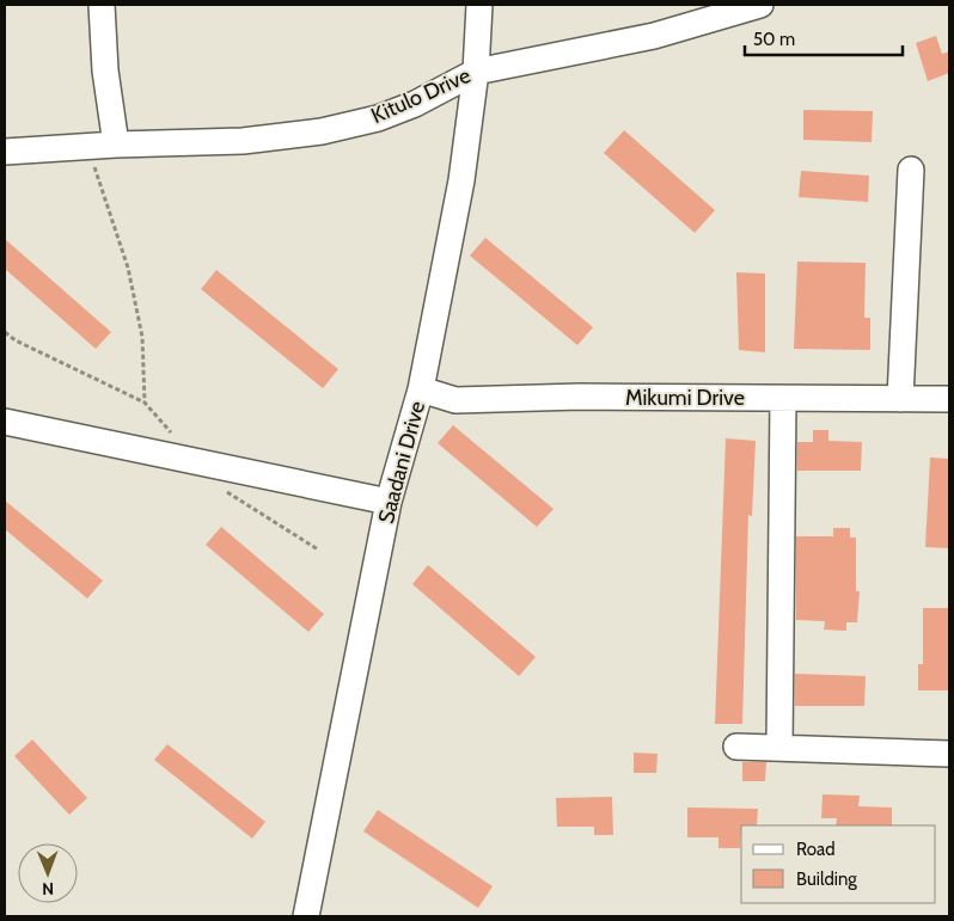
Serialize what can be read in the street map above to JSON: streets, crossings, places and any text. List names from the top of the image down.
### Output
{
  "streets": {
    "street": ["Kitulo Drive", "Mikumi Drive", "Saadani Drive"]
  },
  "crossings": [
    ["Kitulo Drive", "Saadani Drive"],
    ["Mikumi Drive", "Saadani Drive"]
  ],
  "legend": ["Road", "Building"],
  "scale_bar": "50 m",
  "north": "bottom"
}
